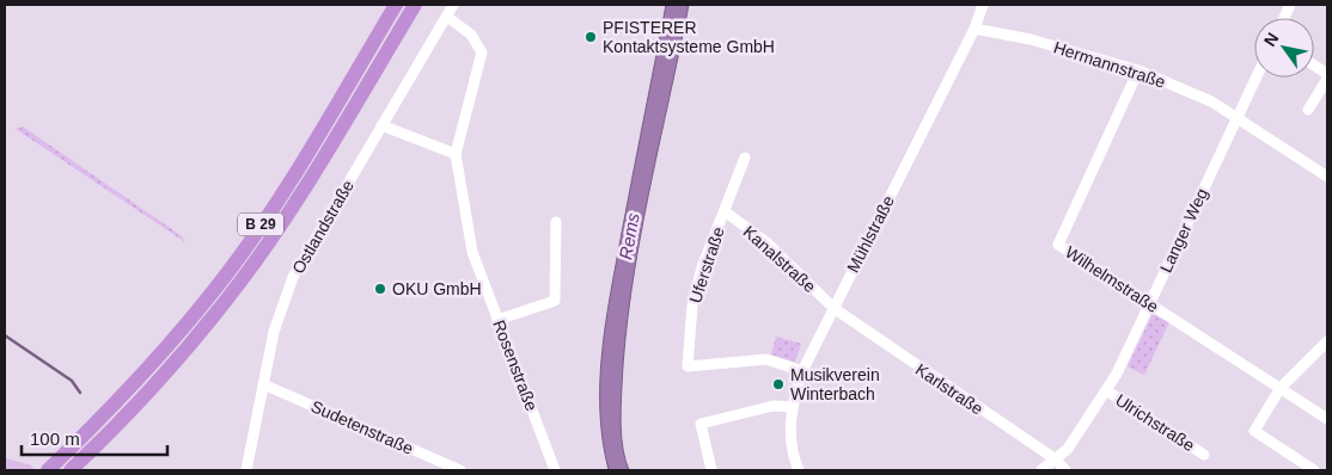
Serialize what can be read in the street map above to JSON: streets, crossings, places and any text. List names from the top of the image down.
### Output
{
  "streets": {
    "highway": ["B 29"],
    "street": [
      "Hermannstraße",
      "Ostlandstraße",
      "Langer Weg",
      "Mühlstraße",
      "Kanalstraße",
      "Uferstraße",
      "Wilhelmstraße",
      "Rosenstraße",
      "Karlstraße",
      "Ulrichstraße",
      "Sudetenstraße"
    ]
  },
  "crossings": [
    ["Hermannstraße", "Langer Weg"],
    ["Hermannstraße", "Mühlstraße"],
    ["Hermannstraße", "Wilhelmstraße"],
    ["Ostlandstraße", "Rosenstraße"],
    ["Ostlandstraße", "Sudetenstraße"],
    ["Langer Weg", "Wilhelmstraße"],
    ["Langer Weg", "Karlstraße"],
    ["Langer Weg", "Ulrichstraße"],
    ["Mühlstraße", "Kanalstraße"],
    ["Mühlstraße", "Uferstraße"],
    ["Mühlstraße", "Karlstraße"],
    ["Kanalstraße", "Uferstraße"],
    ["Kanalstraße", "Karlstraße"]
  ],
  "water": ["Rems"],
  "places": ["PFISTERER Kontaktsysteme GmbH", "OKU GmbH", "Musikverein Winterbach"],
  "scale_bar": "100 m",
  "north": "top left"
}
